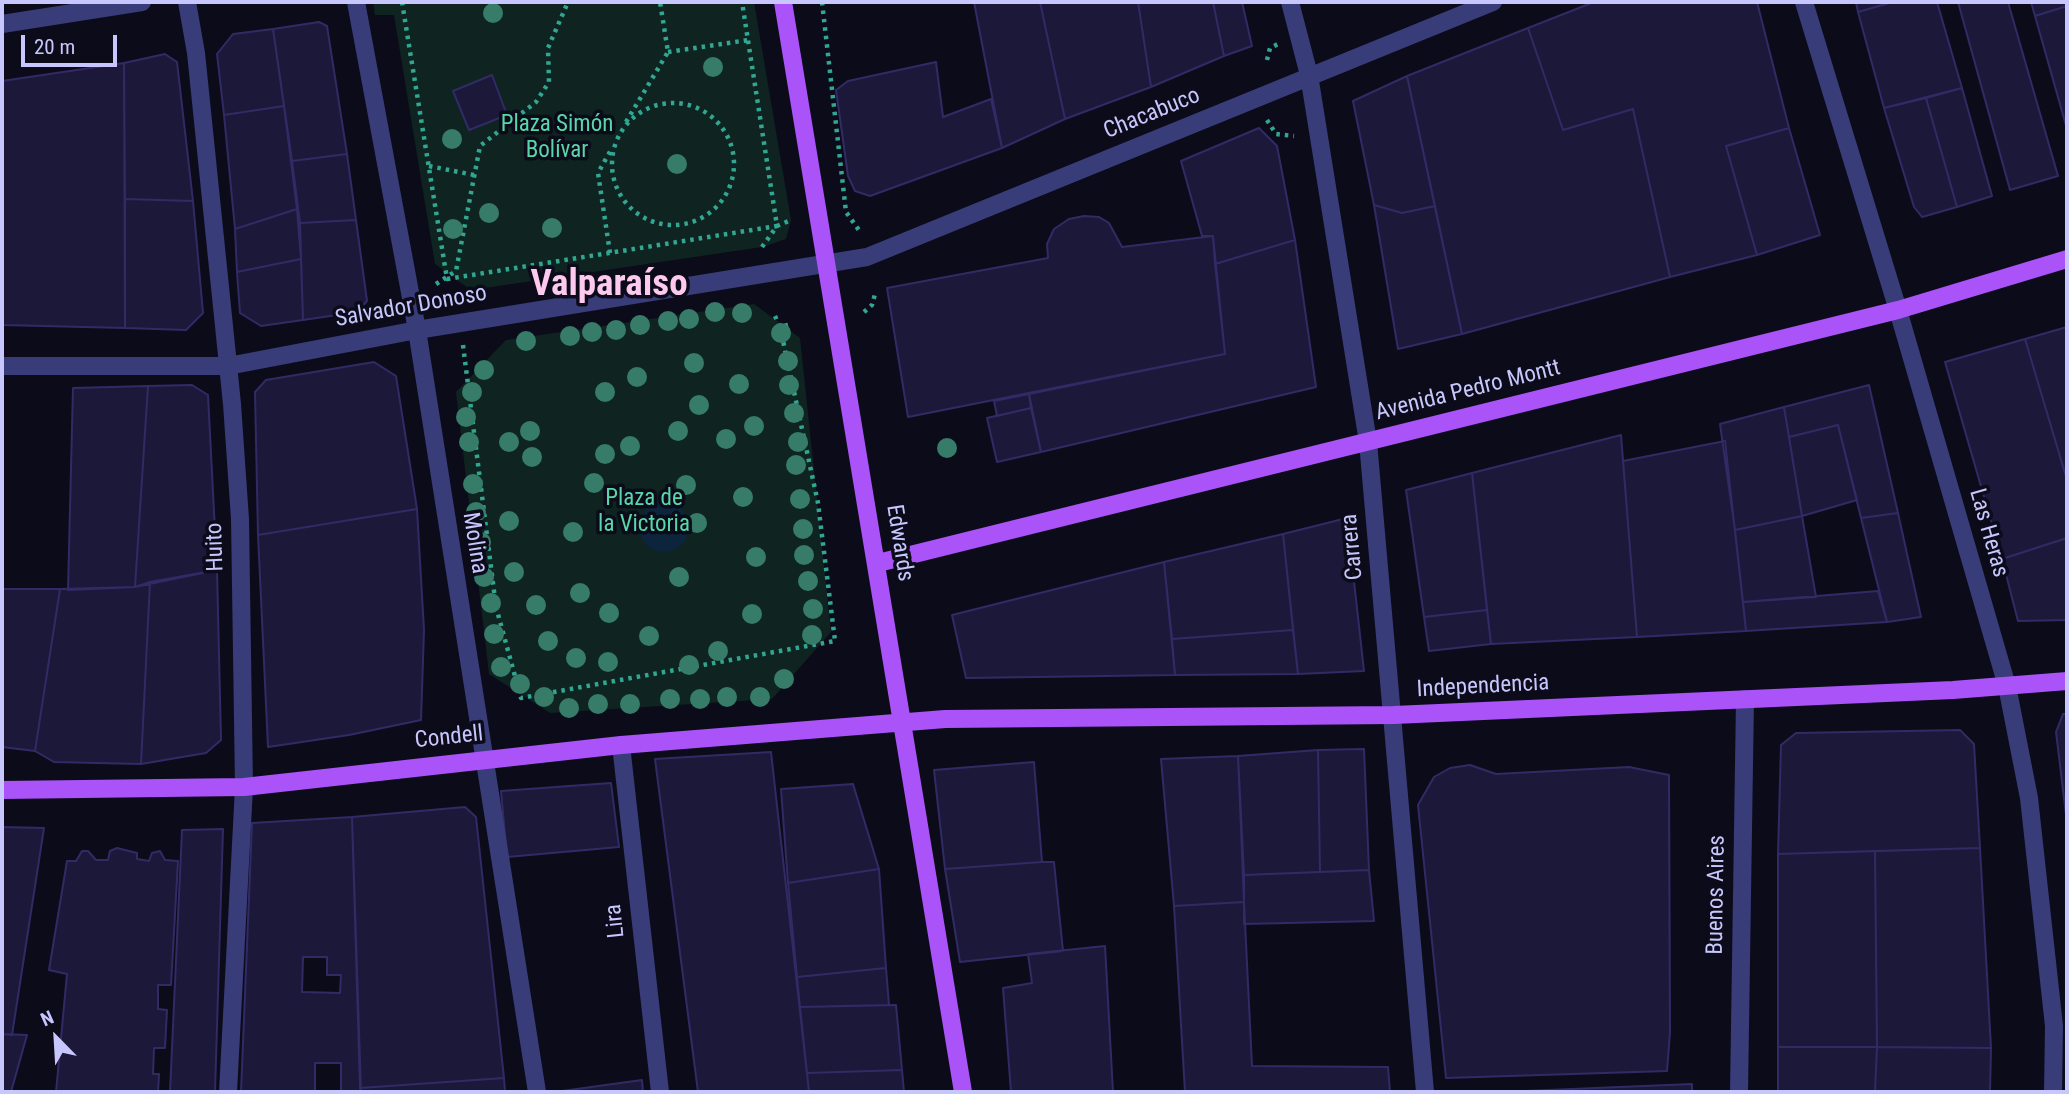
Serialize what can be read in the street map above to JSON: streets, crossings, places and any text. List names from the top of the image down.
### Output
{
  "streets": {
    "main road": [
      "Avenida Pedro Montt",
      "Edwards",
      "Independencia",
      "Condell"
    ],
    "street": [
      "Chacabuco",
      "Salvador Donoso",
      "Las Heras",
      "Molina",
      "Huito",
      "Carrera",
      "Buenos Aires",
      "Lira"
    ]
  },
  "crossings": [
    ["Chacabuco", "Salvador Donoso"],
    ["Chacabuco", "Edwards"],
    ["Chacabuco", "Carrera"],
    ["Salvador Donoso", "Molina"],
    ["Salvador Donoso", "Edwards"],
    ["Salvador Donoso", "Huito"],
    ["Avenida Pedro Montt", "Las Heras"],
    ["Avenida Pedro Montt", "Edwards"],
    ["Avenida Pedro Montt", "Carrera"],
    ["Las Heras", "Independencia"],
    ["Molina", "Condell"],
    ["Edwards", "Independencia"],
    ["Edwards", "Condell"],
    ["Huito", "Condell"],
    ["Carrera", "Independencia"],
    ["Independencia", "Condell"],
    ["Independencia", "Buenos Aires"],
    ["Condell", "Lira"]
  ],
  "districts": ["Valparaíso"],
  "parks": ["Plaza Simón Bolívar", "Plaza de la Victoria"],
  "scale_bar": "20 m",
  "north": "top left"
}
